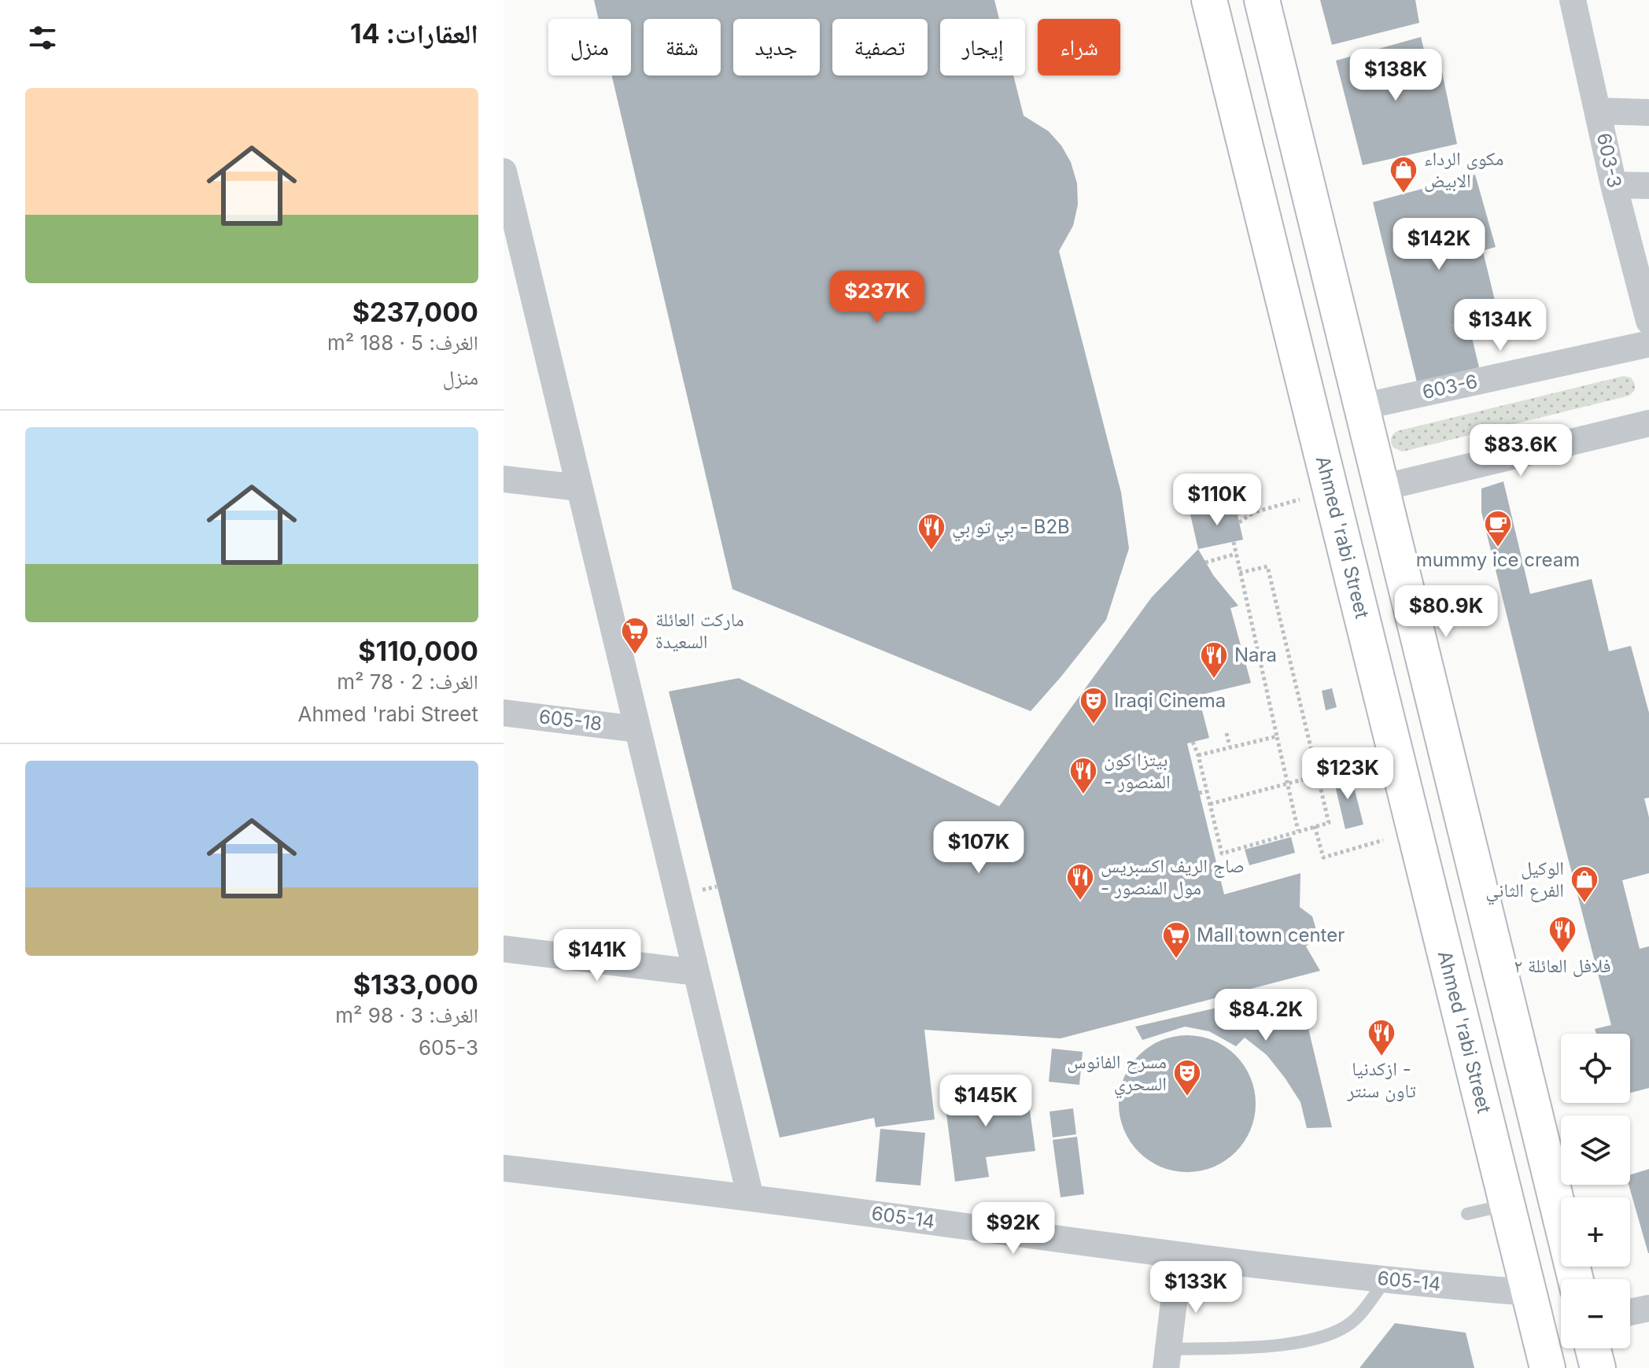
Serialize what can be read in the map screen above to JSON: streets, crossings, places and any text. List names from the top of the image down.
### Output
{
  "streets": {
    "main road": ["Ahmed 'rabi Street"],
    "street": [
      "603-3",
      "603-6",
      "605-18",
      "605-14"
    ]
  },
  "crossings": [
    ["Ahmed 'rabi Street", "605-14"]
  ],
  "places": {
    "shop": ["مكوى الرداء الابيض", "الوكيل الفرع الثاني"],
    "cafe": ["mummy ice cream"],
    "restaurant": [
      "بي تو بي - B2B",
      "Nara",
      "بيتزا كون - المنصور",
      "صاج الريف اكسبريس - مول المنصور",
      "فلافل العائلة ٢",
      "ازكدنيا - تاون سنتر"
    ],
    "supermarket": ["ماركت العائلة السعيدة", "Mall town center"],
    "theatre": ["Iraqi Cinema", "مسرح الفانوس السحري"]
  },
  "page": {
    "heading": "العقارات: 14",
    "chip": [
      "شراء",
      "إيجار",
      "تصفية",
      "جديد",
      "شقة",
      "منزل"
    ],
    "price": [
      "$138K",
      "$142K",
      "$237K",
      "$134K",
      "$83.6K",
      "$110K",
      "$80.9K",
      "$123K",
      "$107K",
      "$141K",
      "$84.2K",
      "$145K",
      "$92K",
      "$133K"
    ],
    "list": [
      {
        "name": "$237,000",
        "note": "الغرف: 5 · 188 m² · منزل"
      },
      {
        "name": "$110,000",
        "note": "الغرف: 2 · 78 m² · Ahmed 'rabi Street"
      },
      {
        "name": "$133,000",
        "note": "الغرف: 3 · 98 m² · 605-3"
      }
    ],
    "map_buttons": ["+", "−"]
  }
}
